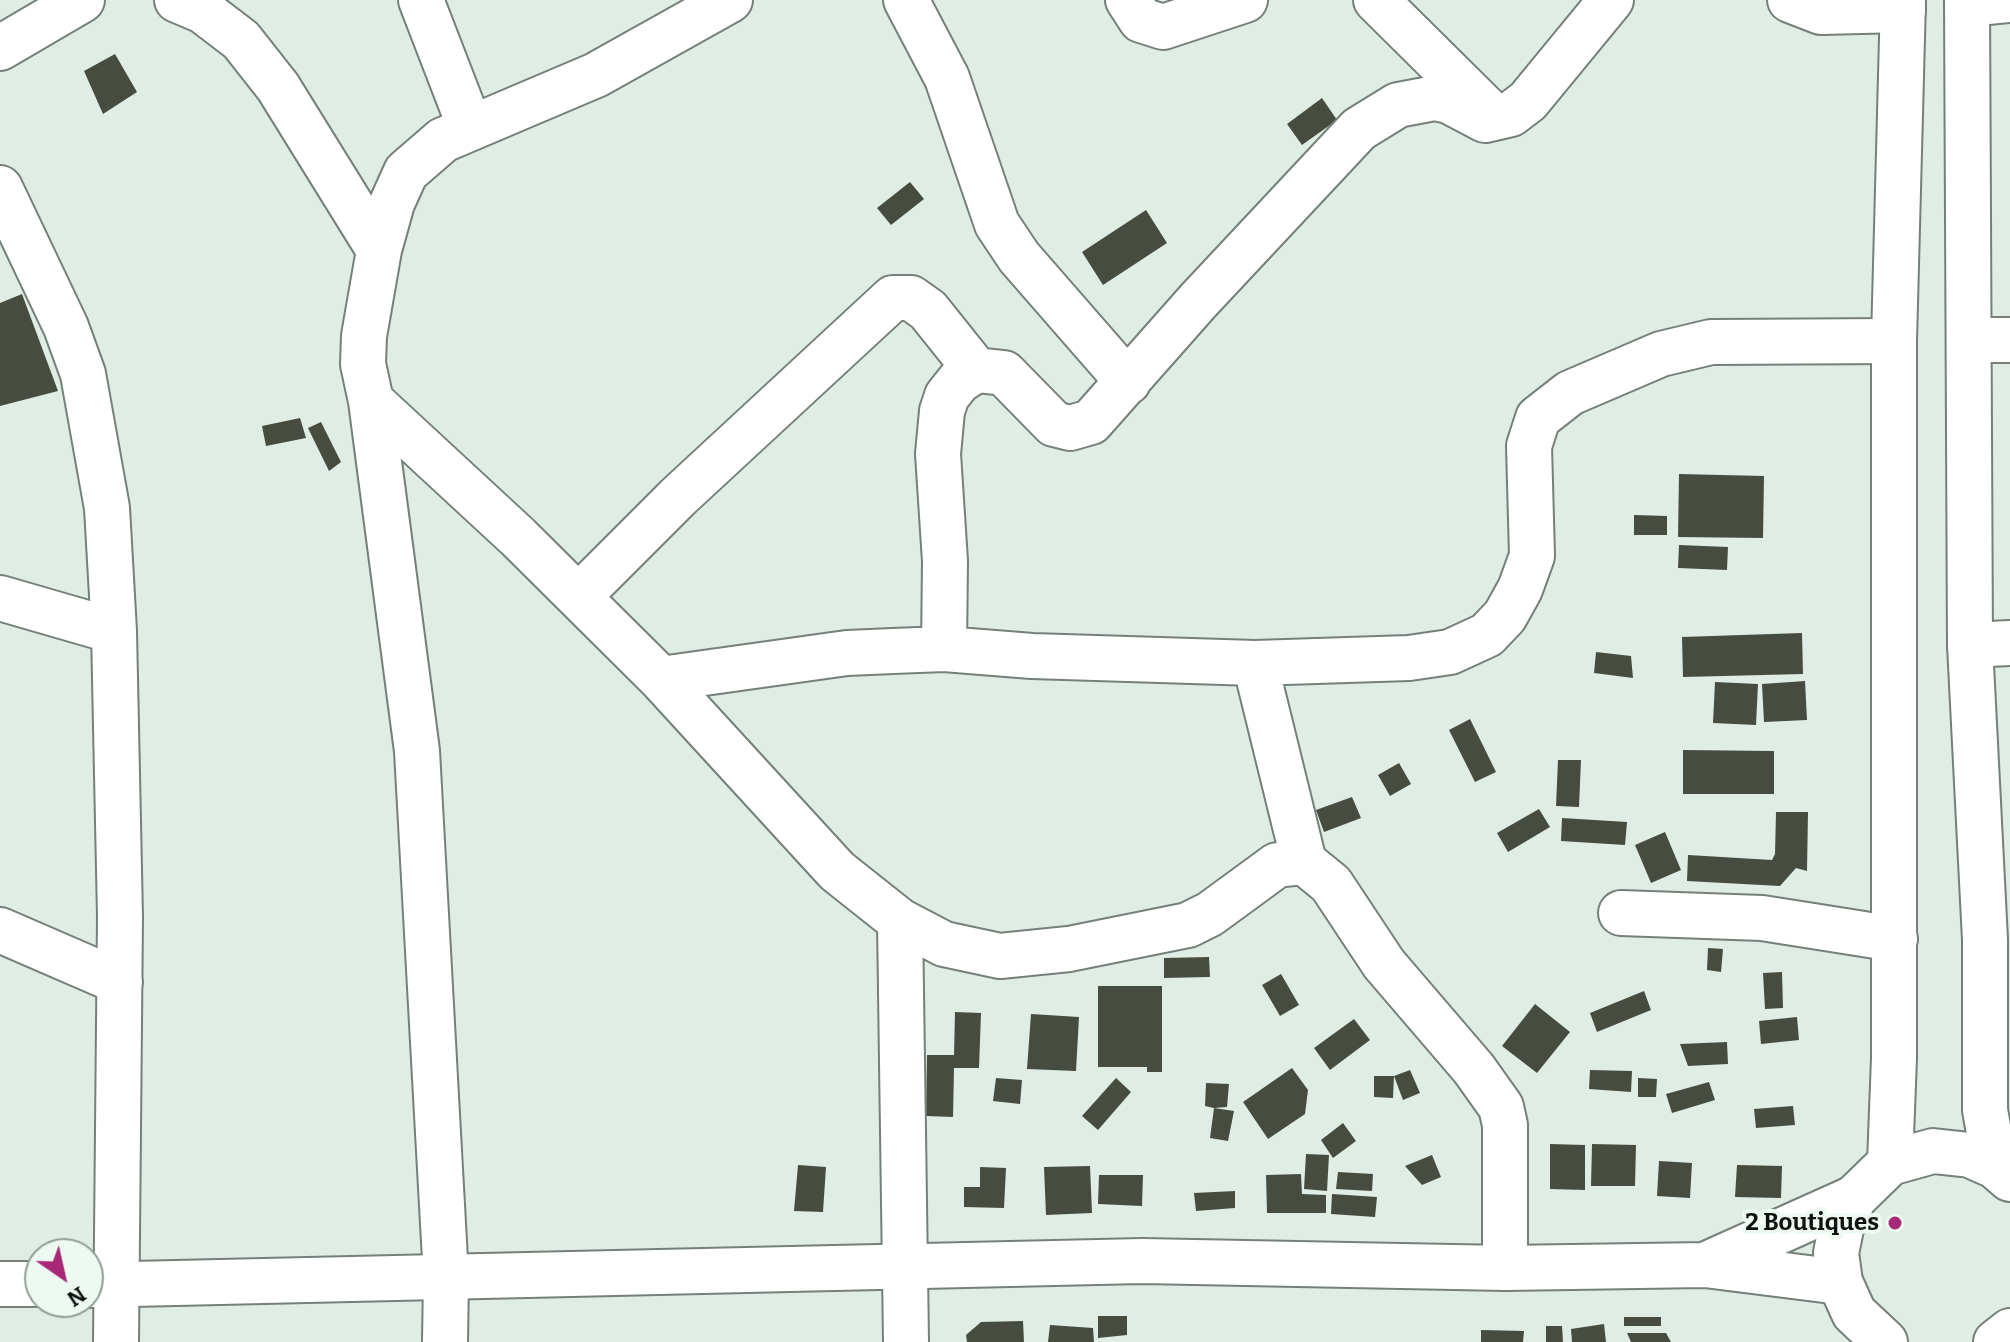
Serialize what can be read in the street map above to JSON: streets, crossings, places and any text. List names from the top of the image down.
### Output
{
  "places": ["2 Boutiques"],
  "north": "bottom right"
}
